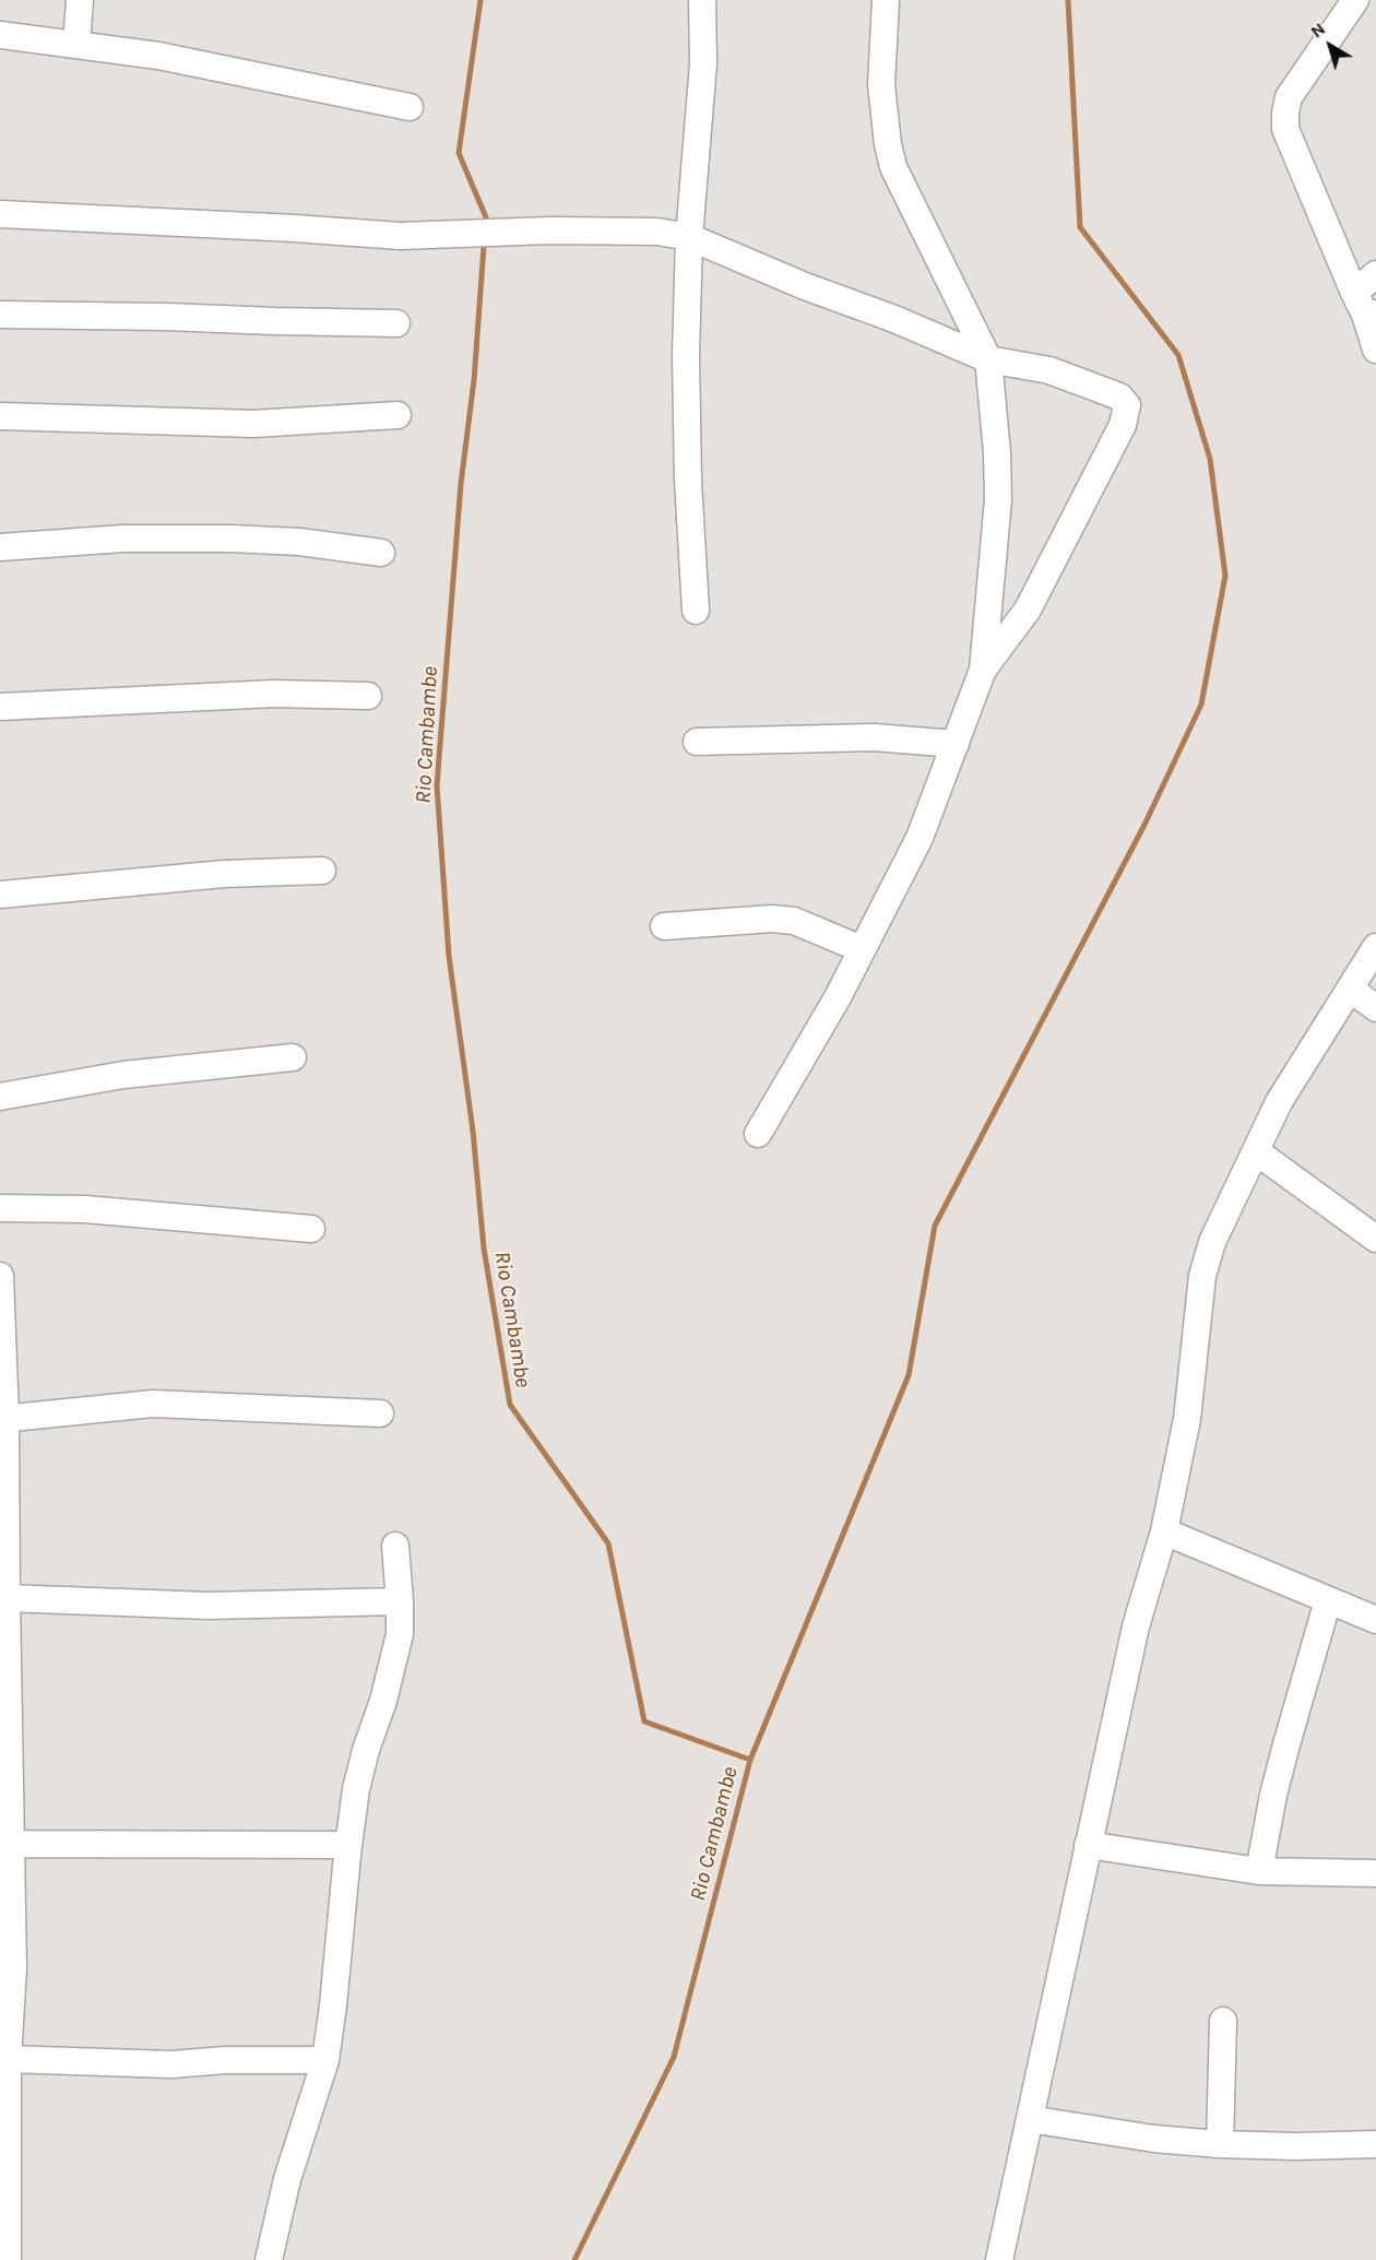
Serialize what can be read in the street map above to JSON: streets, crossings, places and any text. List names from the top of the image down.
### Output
{
  "water": ["Rio Cambambe"],
  "north": "top left"
}
